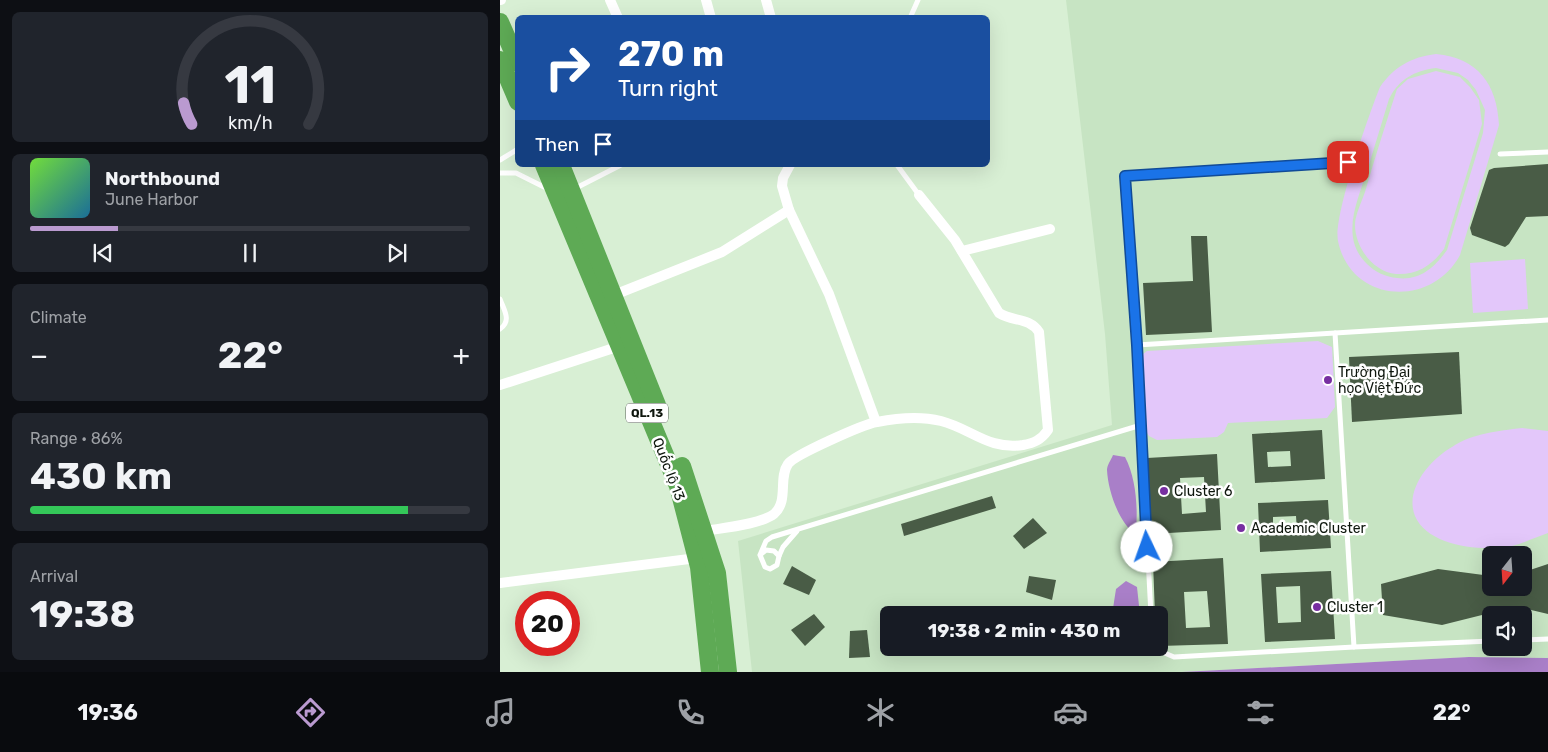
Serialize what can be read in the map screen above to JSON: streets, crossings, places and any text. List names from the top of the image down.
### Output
{
  "streets": {
    "highway": ["QL.13", "Quốc lộ 13"]
  },
  "places": [
    "Trường Đại học Việt Đức",
    "Cluster 6",
    "Academic Cluster",
    "Cluster 1"
  ],
  "north": "bottom",
  "page": {
    "turn": ["270 m", "Turn right"],
    "then": "Then",
    "song": ["Northbound", "June Harbor"],
    "tile": [
      "Climate",
      ["Range · 86%", "430 km"],
      ["Arrival", "19:38"]
    ],
    "heat": ["−", "22°", "+"],
    "limit": "20",
    "trip": "19:38 · 2 min · 430 m",
    "tabs": ["19:36", "22°"],
    "gauge": ["11", "km/h"]
  }
}
